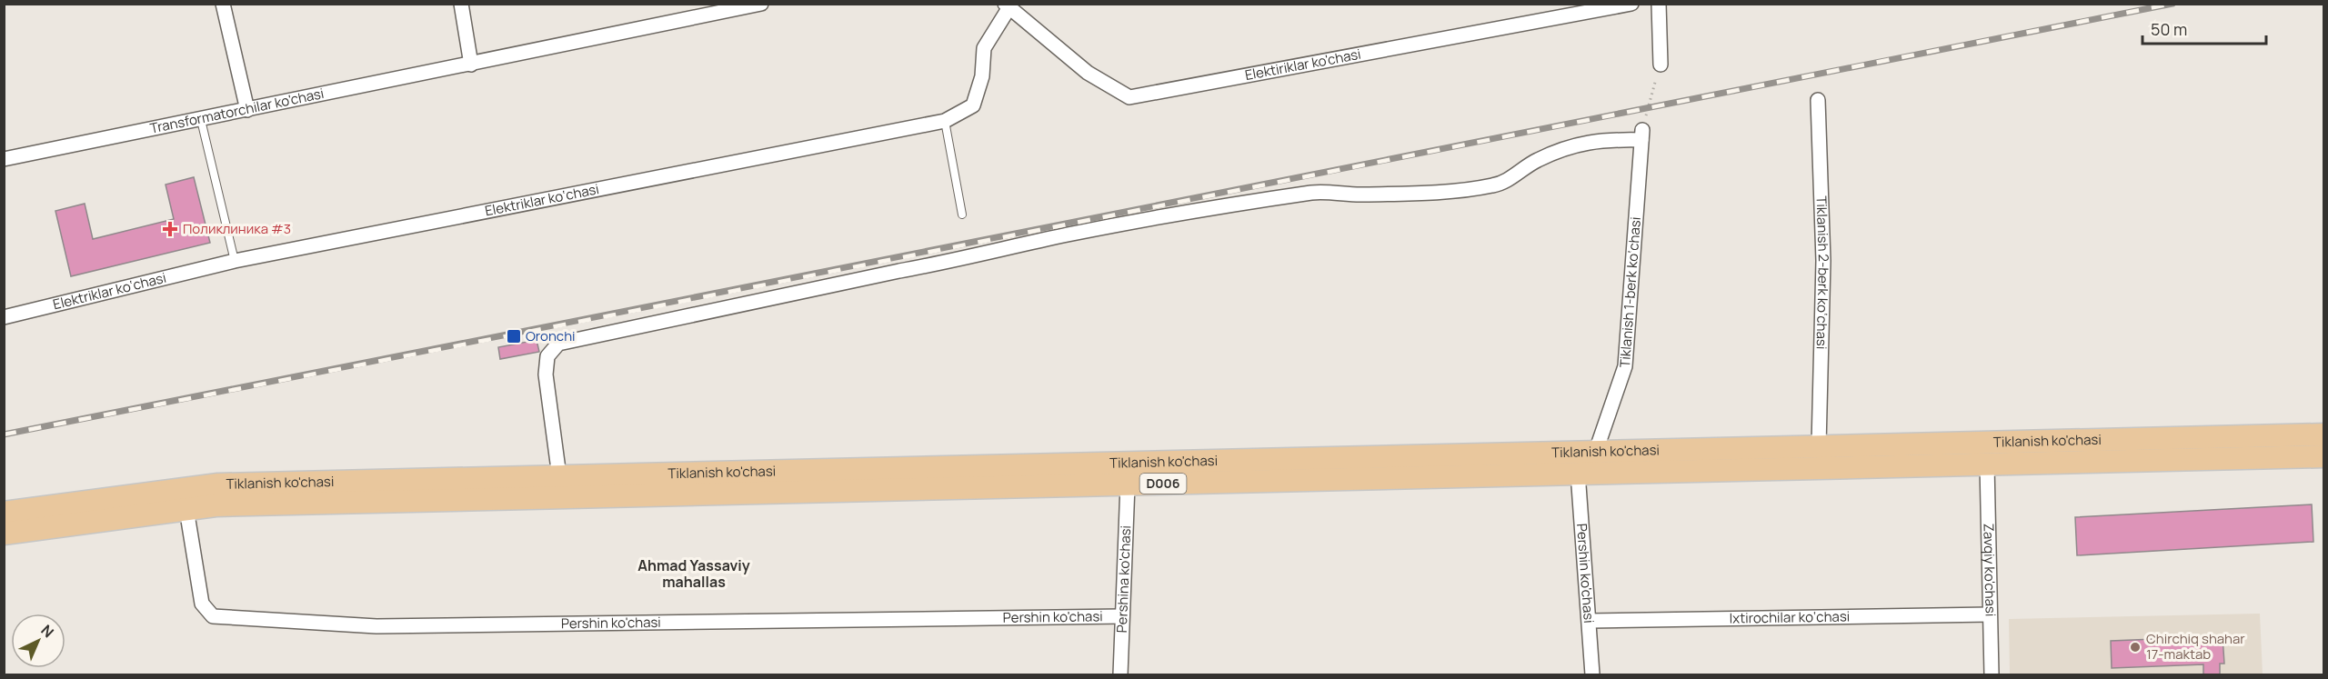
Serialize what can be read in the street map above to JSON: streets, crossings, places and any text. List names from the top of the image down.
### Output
{
  "streets": {
    "main road": ["Tiklanish ko'chasi", "D006"],
    "street": [
      "Elektiriklar ko'chasi",
      "Transformatorchilar ko'chasi",
      "Elektriklar ko‘chasi",
      "Tiklanish 2-berk ko‘chasi",
      "Tiklanish 1-berk ko‘chasi",
      "Zavqiy ko'chasi",
      "Pershin ko'chasi",
      "Pershina ko'chasi",
      "Ixtirochilar ko‘chasi"
    ]
  },
  "crossings": [
    ["Elektiriklar ko'chasi", "Elektriklar ko‘chasi"],
    ["Tiklanish 2-berk ko‘chasi", "Tiklanish ko'chasi"],
    ["Tiklanish 1-berk ko‘chasi", "Tiklanish ko'chasi"],
    ["D006", "Zavqiy ko'chasi"],
    ["D006", "Pershin ko'chasi"],
    ["D006", "Pershina ko'chasi"],
    ["Zavqiy ko'chasi", "Ixtirochilar ko‘chasi"],
    ["Pershin ko'chasi", "Pershina ko'chasi"],
    ["Pershin ko'chasi", "Ixtirochilar ko‘chasi"]
  ],
  "districts": ["Ahmad Yassaviy mahallas"],
  "places": {
    "health": ["Поликлиника #3"],
    "transit": ["Oronchi"],
    "other": ["Chirchiq shahar 17-maktab"]
  },
  "scale_bar": "50 m",
  "north": "top right"
}
